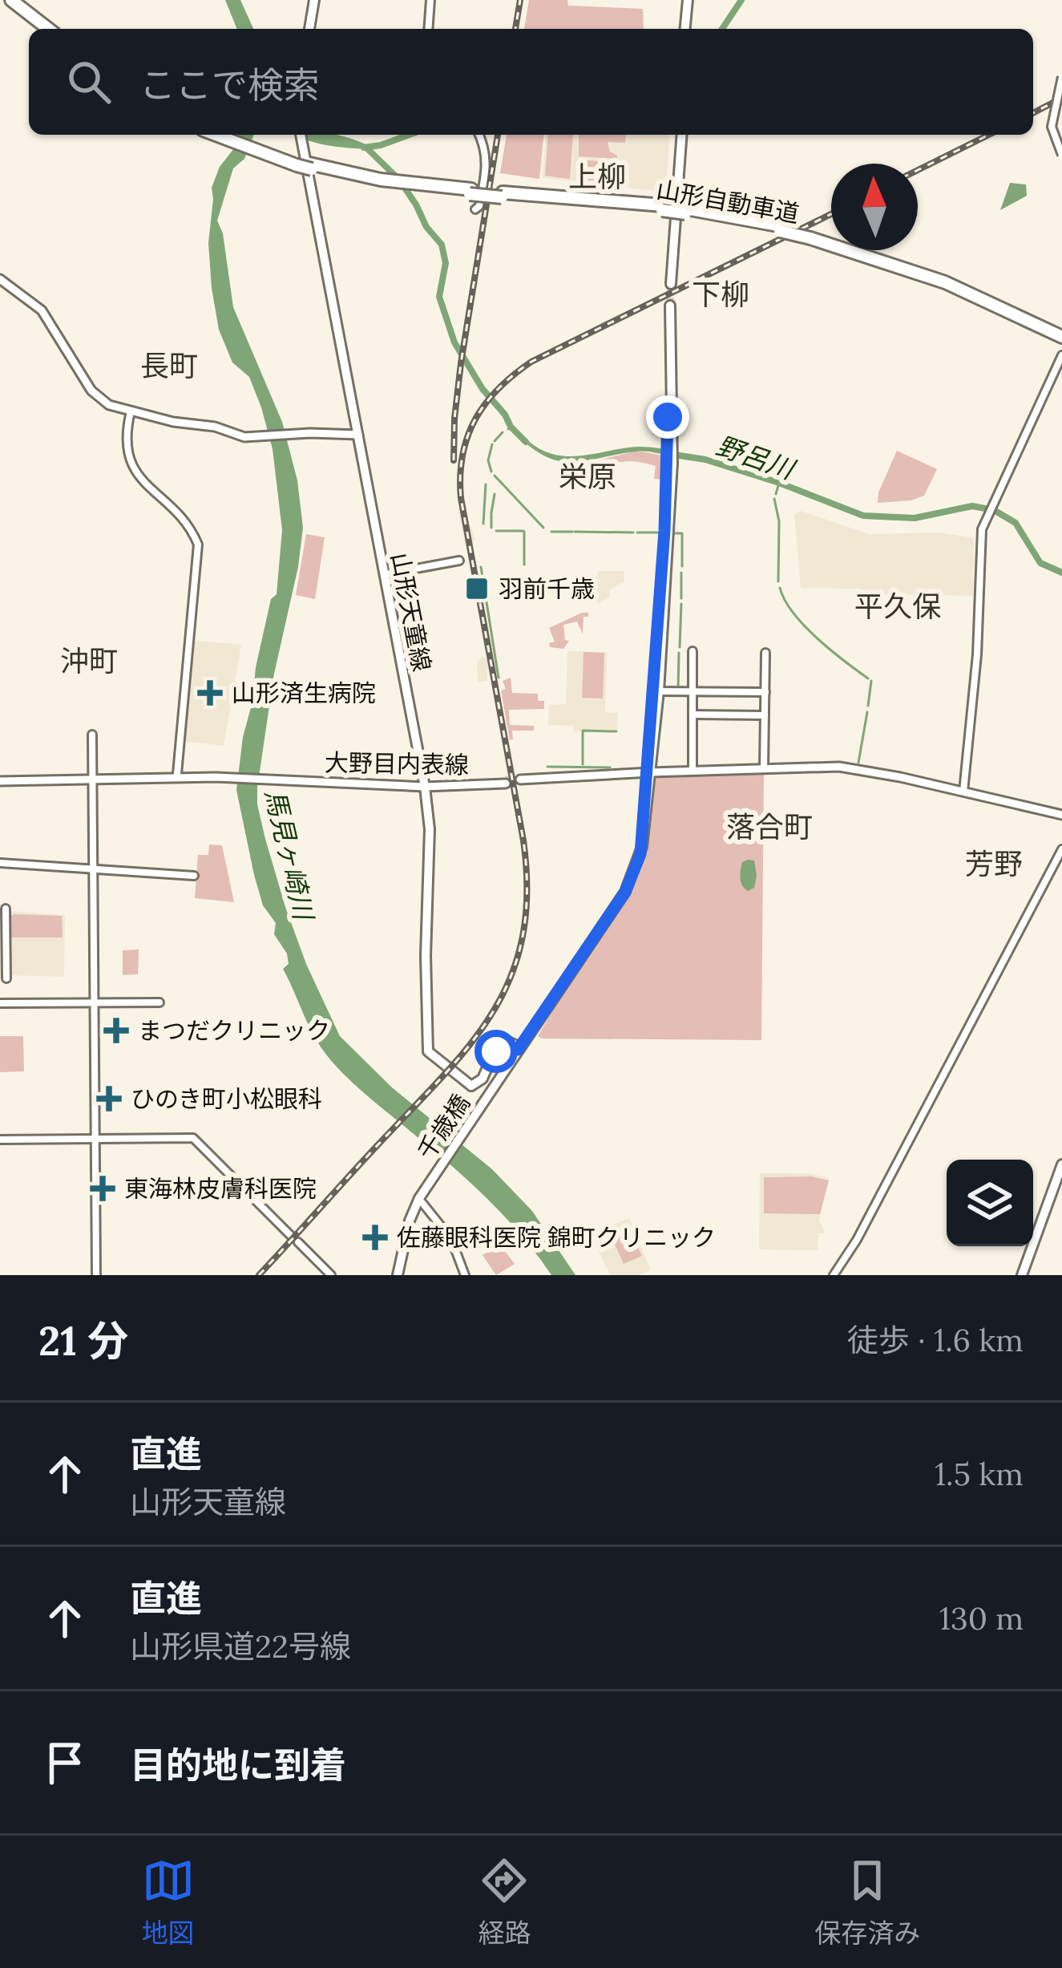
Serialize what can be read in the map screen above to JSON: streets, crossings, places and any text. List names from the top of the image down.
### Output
{
  "streets": {
    "highway": ["山形自動車道"],
    "main road": ["山形天童線", "大野目内表線", "千歳橋"]
  },
  "crossings": [
    ["山形天童線", "大野目内表線"],
    ["山形天童線", "千歳橋"]
  ],
  "districts": [
    "上柳",
    "下柳",
    "長町",
    "栄原",
    "平久保",
    "沖町",
    "落合町",
    "芳野"
  ],
  "water": ["野呂川", "馬見ヶ崎川"],
  "places": {
    "transit": ["羽前千歳"],
    "health": [
      "山形済生病院",
      "まつだクリニック",
      "ひのき町小松眼科",
      "東海林皮膚科医院",
      "佐藤眼科医院 錦町クリニック"
    ]
  },
  "north": "top",
  "page": {
    "search": "ここで検索",
    "heading": ["21 分", "徒歩 · 1.6 km"],
    "list": [
      ["直進", "山形天童線", "1.5 km"],
      ["直進", "山形県道22号線", "130 m"],
      "目的地に到着"
    ],
    "nav": ["地図", "経路", "保存済み"]
  }
}
